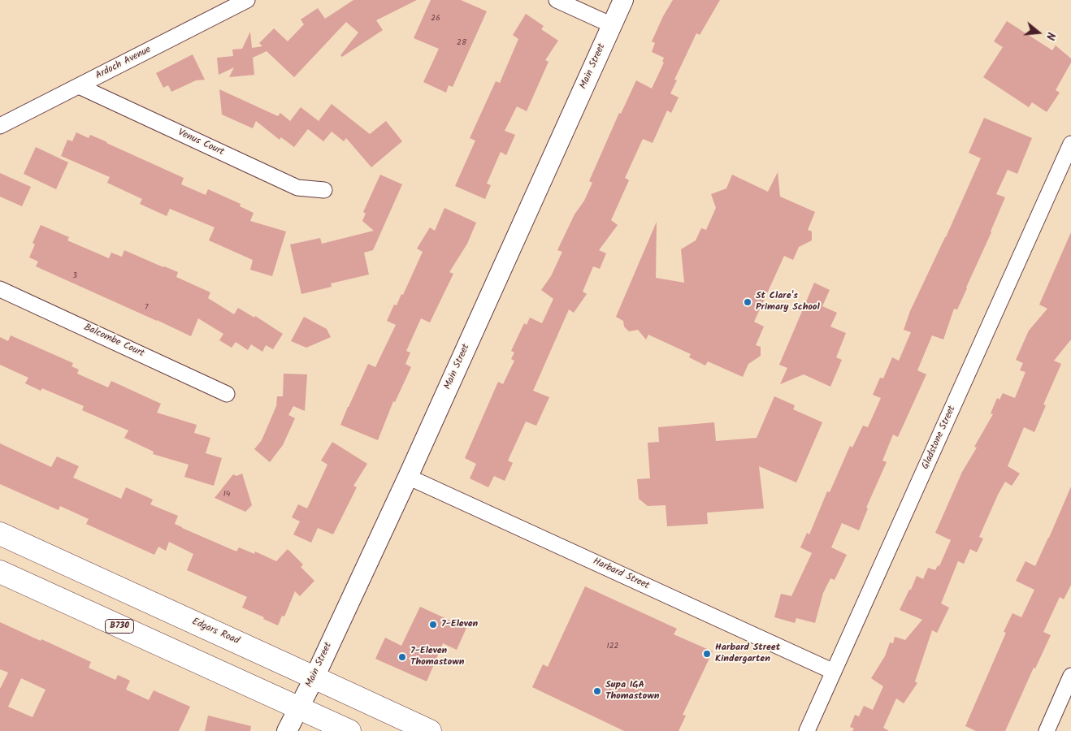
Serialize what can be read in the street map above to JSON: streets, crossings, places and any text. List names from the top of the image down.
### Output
{
  "streets": {
    "main road": ["B730", "Edgars Road"],
    "street": [
      "Ardoch Avenue",
      "Main Street",
      "Venus Court",
      "Balcombe Court",
      "Gladstone Street",
      "Harbard Street"
    ]
  },
  "crossings": [
    ["Ardoch Avenue", "Venus Court"],
    ["Main Street", "Harbard Street"],
    ["Main Street", "B730"],
    ["Main Street", "Edgars Road"],
    ["Gladstone Street", "Harbard Street"]
  ],
  "places": [
    "St Clare's Primary School",
    "7-Eleven",
    "Harbard Street Kindergarten",
    "7-Eleven Thomastown",
    "Supa IGA Thomastown"
  ],
  "house_numbers": [
    "26",
    "28",
    "3",
    "7",
    "14",
    "122"
  ],
  "north": "right"
}
